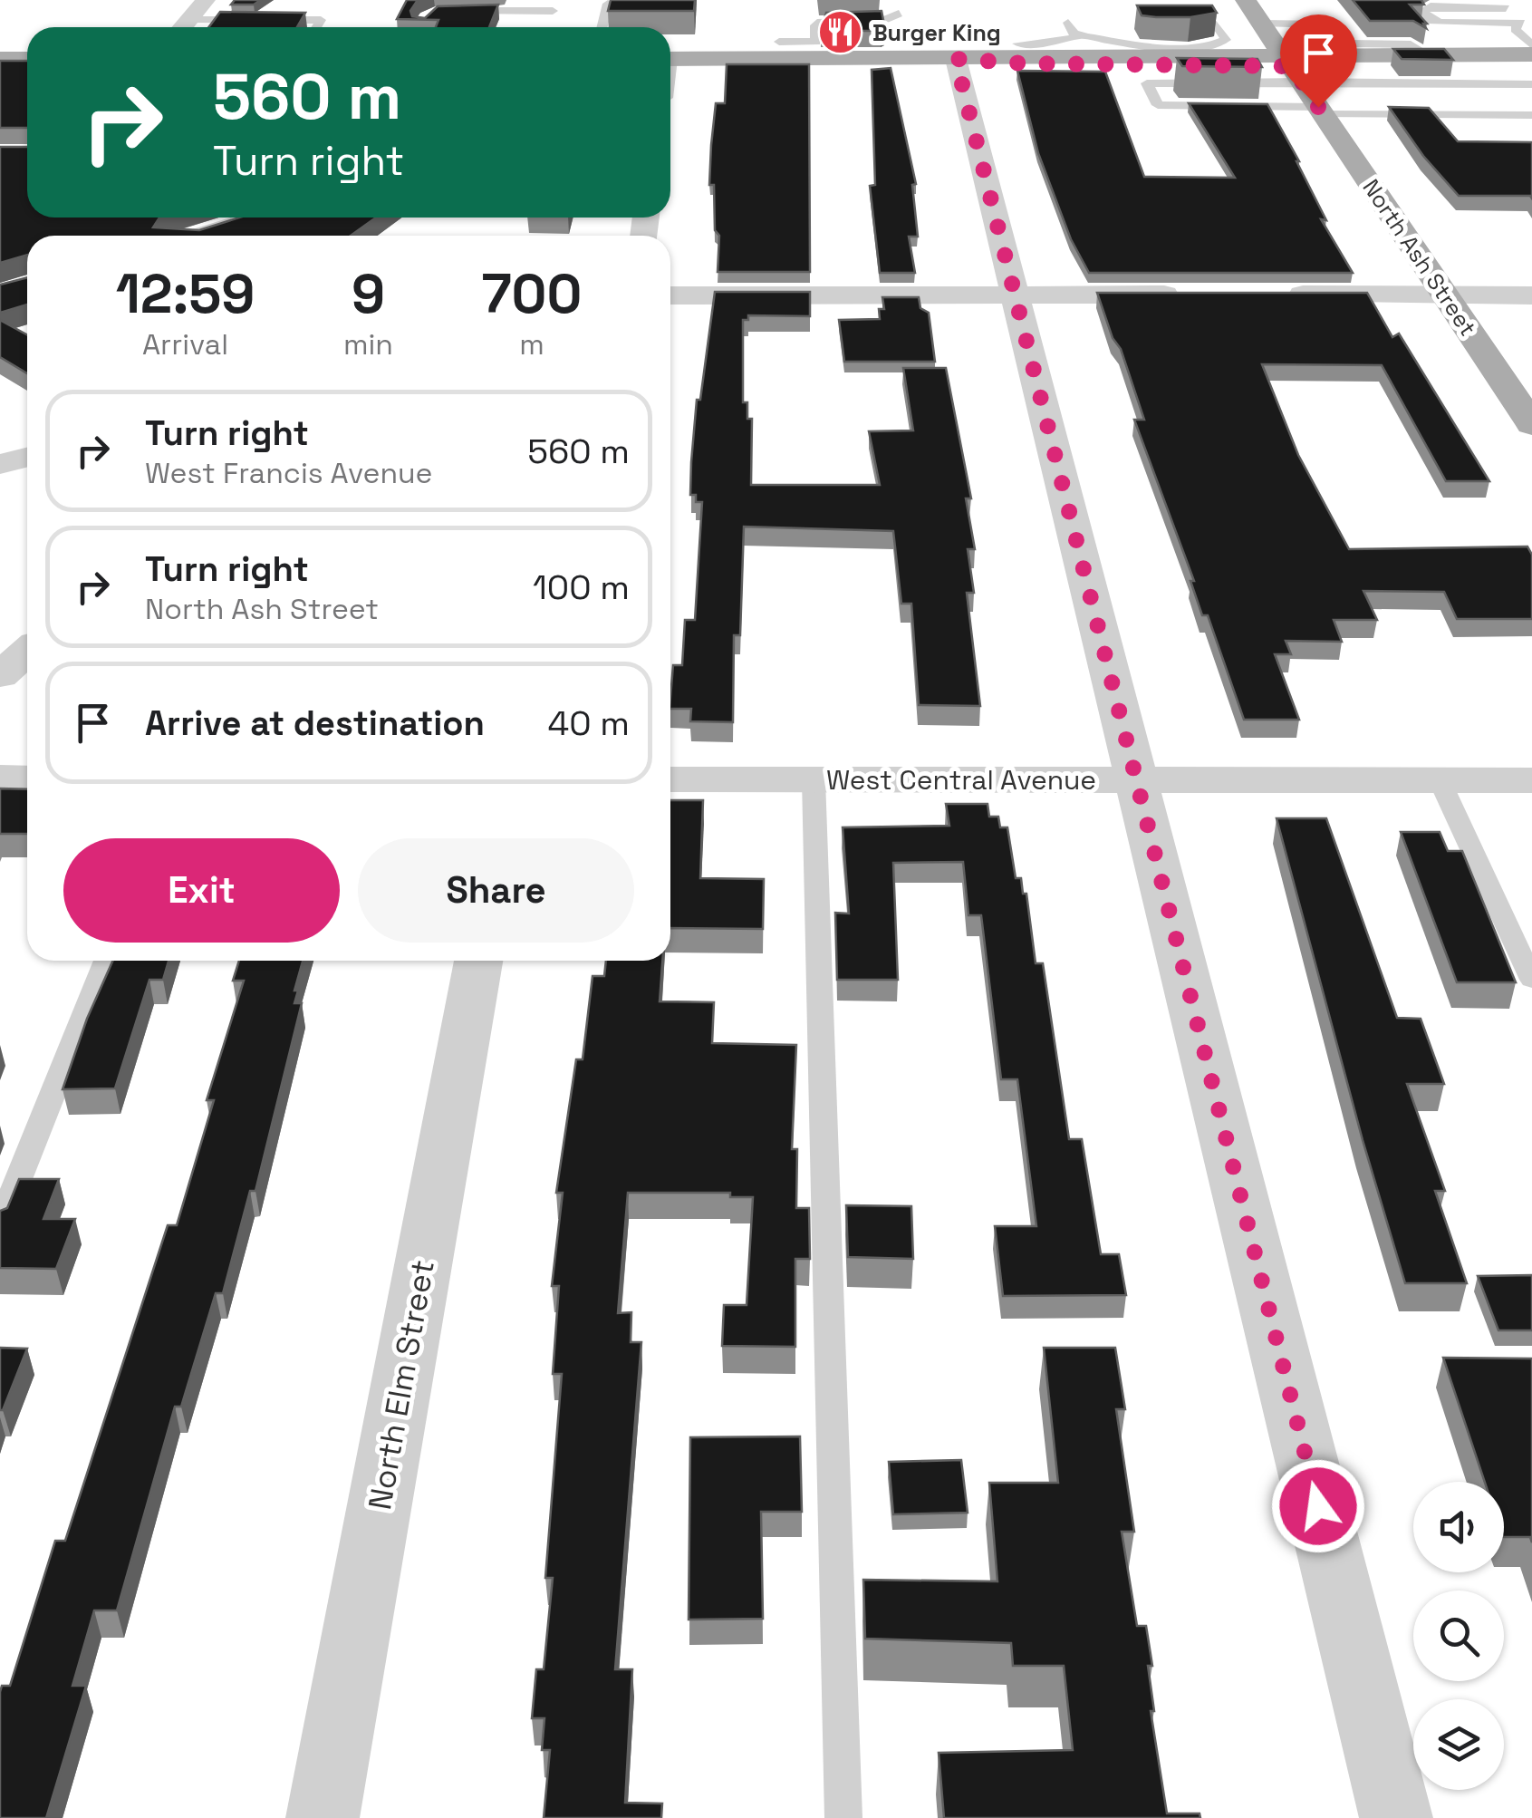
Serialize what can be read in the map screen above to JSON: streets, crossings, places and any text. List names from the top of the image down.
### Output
{
  "streets": {
    "main road": ["North Ash Street"],
    "street": ["West Central Avenue", "North Elm Street"]
  },
  "places": {
    "restaurant": ["Burger King"]
  },
  "page": {
    "turn": ["560 m", "Turn right"],
    "eta": [
      "12:59",
      "Arrival",
      "9",
      "min",
      "700",
      "m"
    ],
    "list": [
      {
        "name": "Turn right",
        "note": "West Francis Avenue",
        "value": "560 m"
      },
      {
        "name": "Turn right",
        "note": "North Ash Street",
        "value": "100 m"
      },
      {
        "name": "Arrive at destination",
        "value": "40 m"
      }
    ],
    "buttons": ["Exit", "Share"]
  }
}
